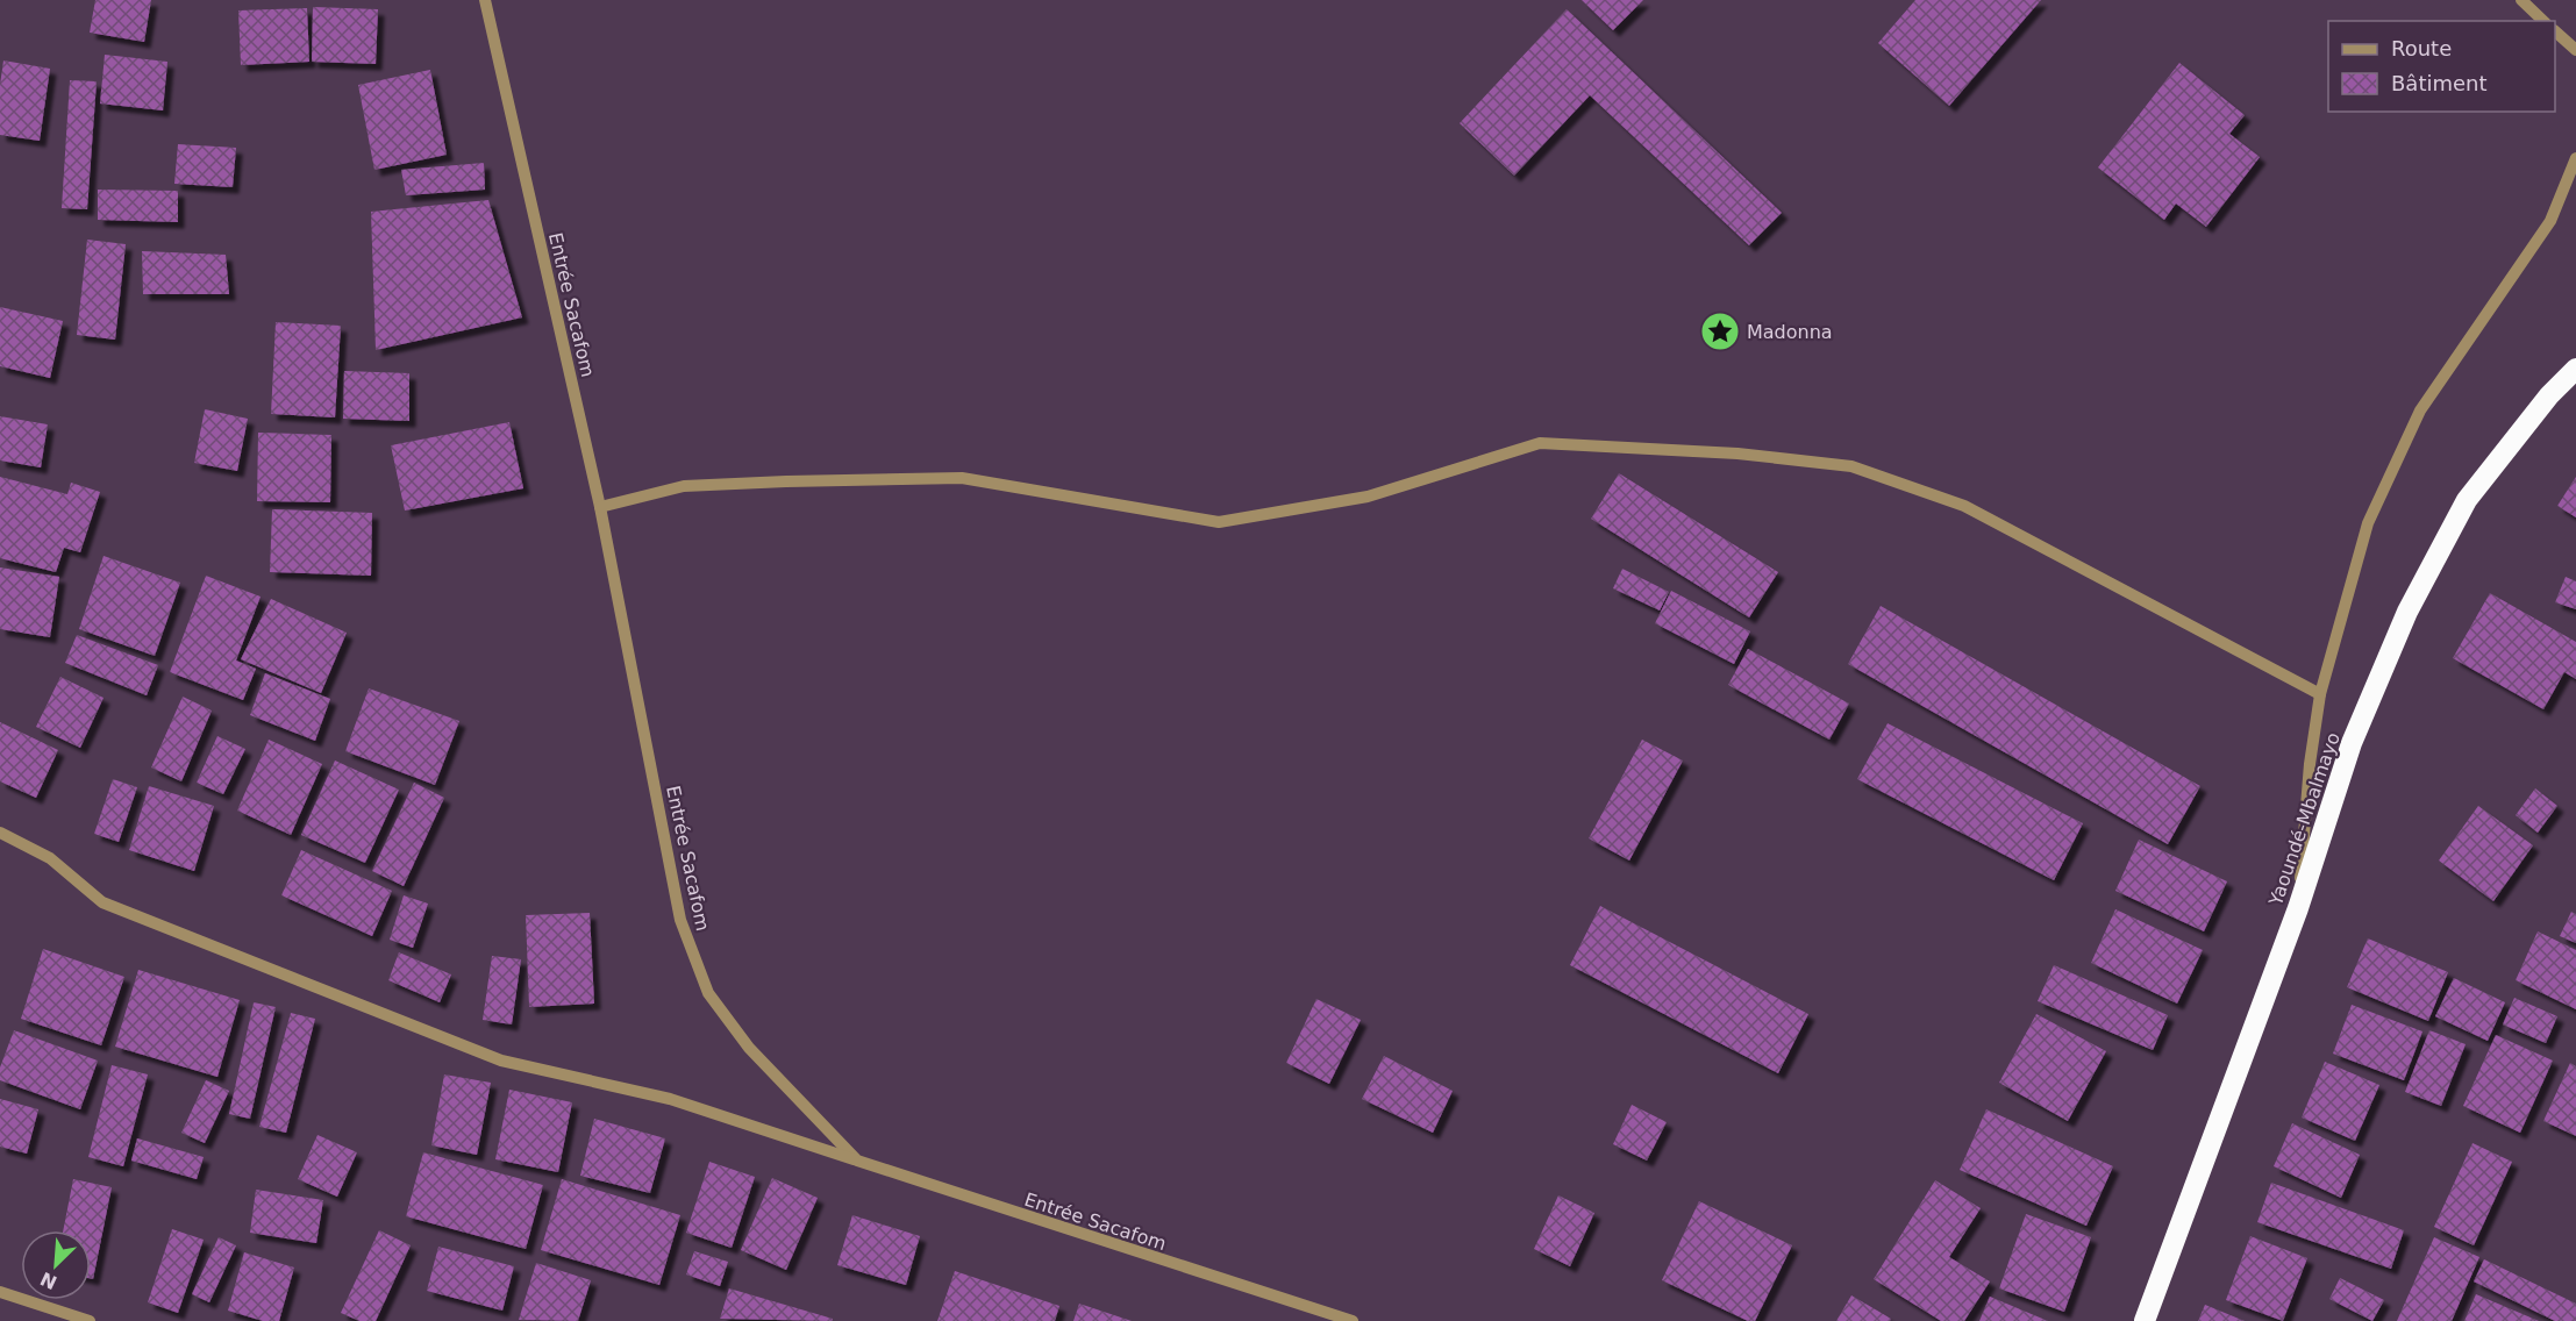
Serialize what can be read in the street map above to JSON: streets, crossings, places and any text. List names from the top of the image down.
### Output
{
  "streets": {
    "highway": ["Yaoundé-Mbalmayo"],
    "street": ["Entrée Sacafom"]
  },
  "places": {
    "place": ["Madonna"]
  },
  "legend": ["Route", "Bâtiment"],
  "north": "bottom left"
}
